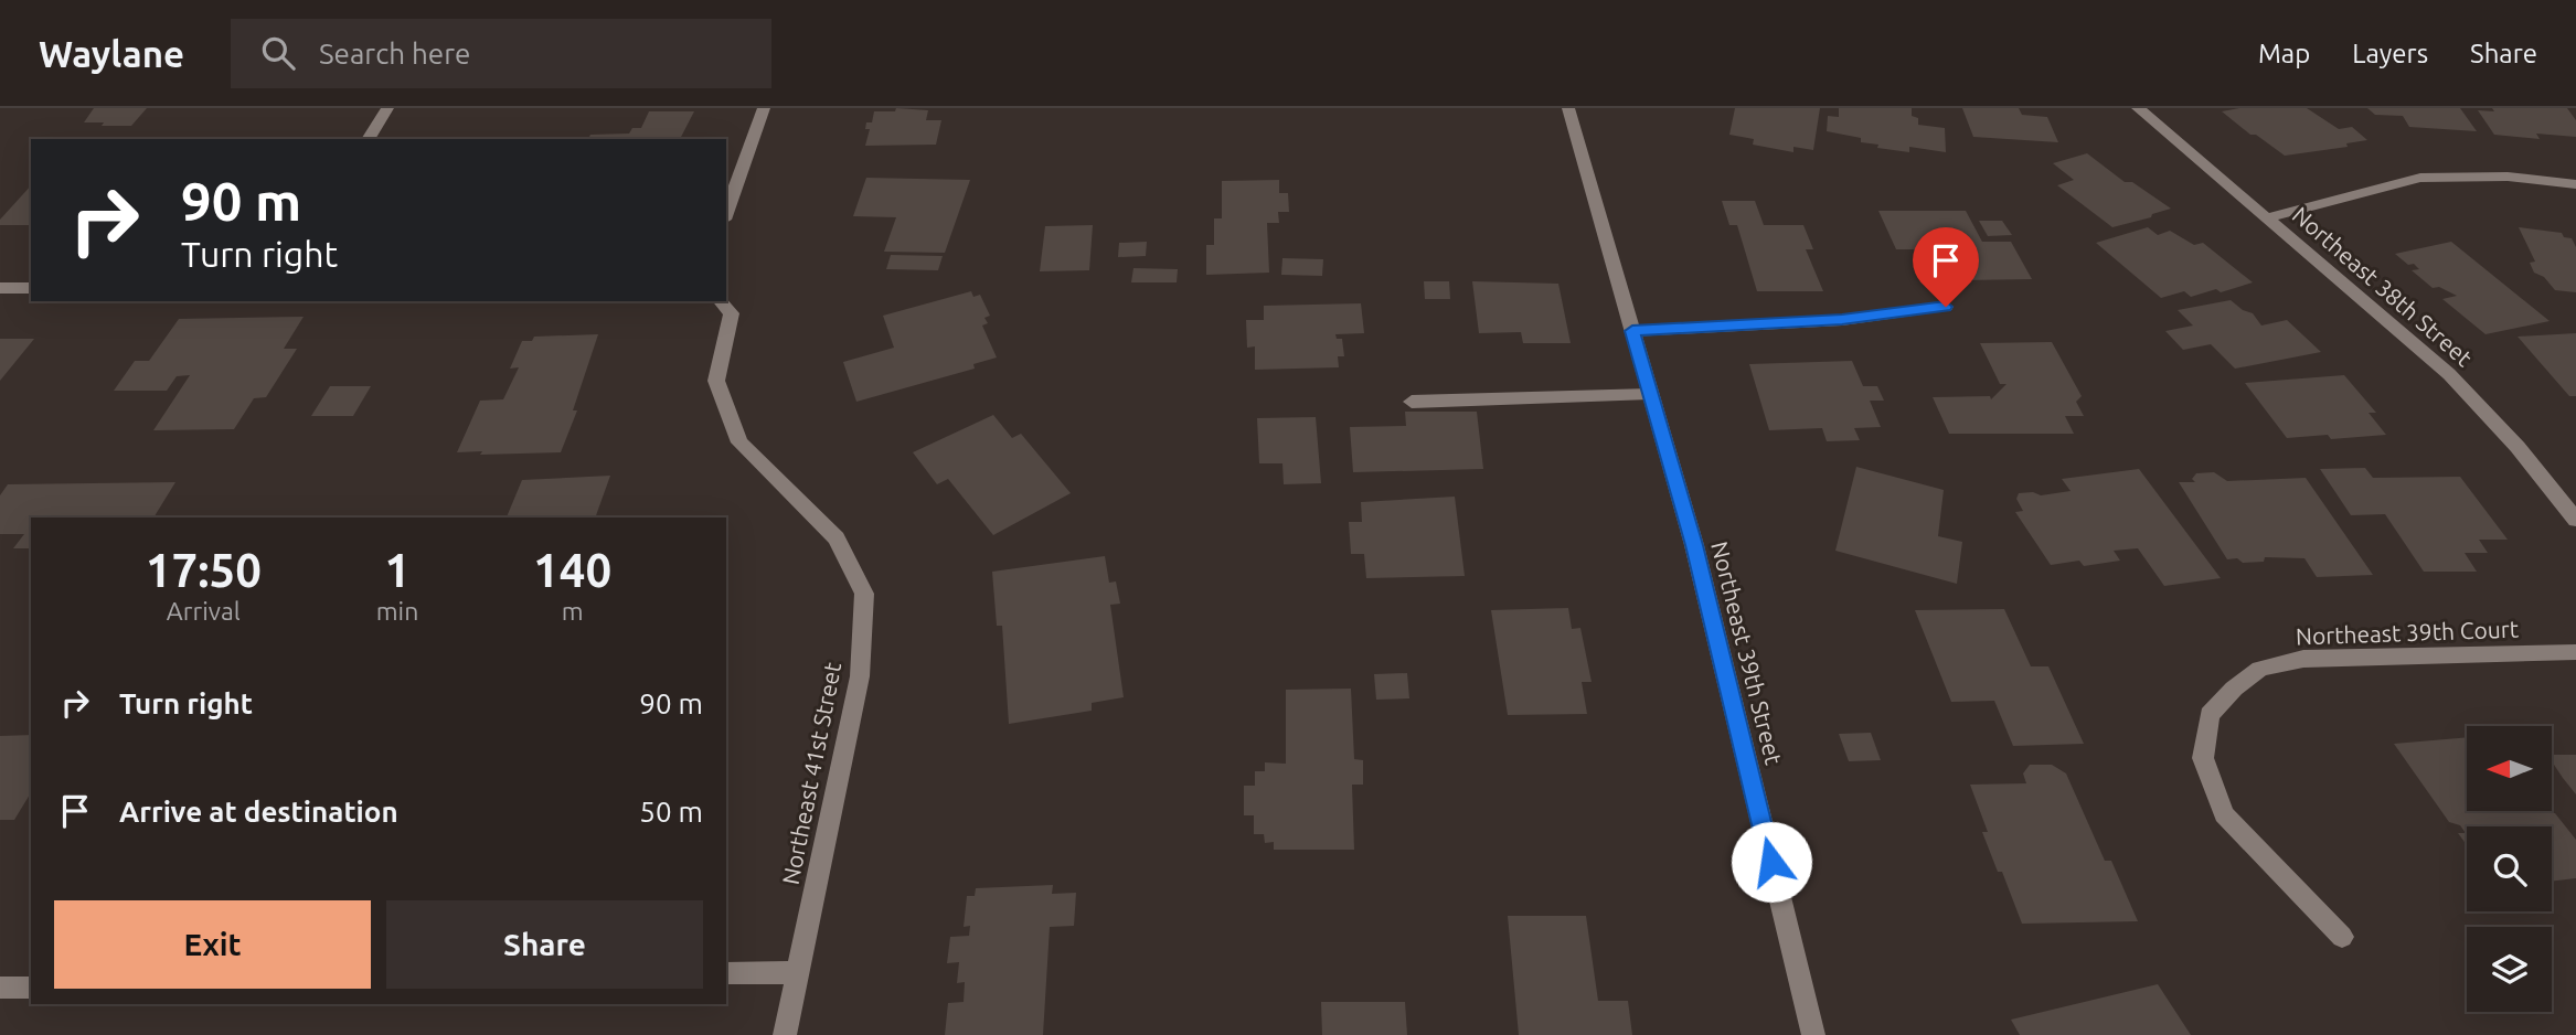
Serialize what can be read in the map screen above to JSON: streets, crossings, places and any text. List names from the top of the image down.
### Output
{
  "streets": {
    "street": [
      "Northeast 38th Street",
      "Northeast 39th Court",
      "Northeast 39th Street",
      "Northeast 41st Street"
    ]
  },
  "north": "left",
  "page": {
    "header": "Waylane",
    "search": "Search here",
    "nav": ["Map", "Layers", "Share"],
    "turn": ["90 m", "Turn right"],
    "eta": [
      "17:50",
      "Arrival",
      "1",
      "min",
      "140",
      "m"
    ],
    "list": [
      {
        "name": "Turn right",
        "value": "90 m"
      },
      {
        "name": "Arrive at destination",
        "value": "50 m"
      }
    ],
    "buttons": ["Exit", "Share"]
  }
}
